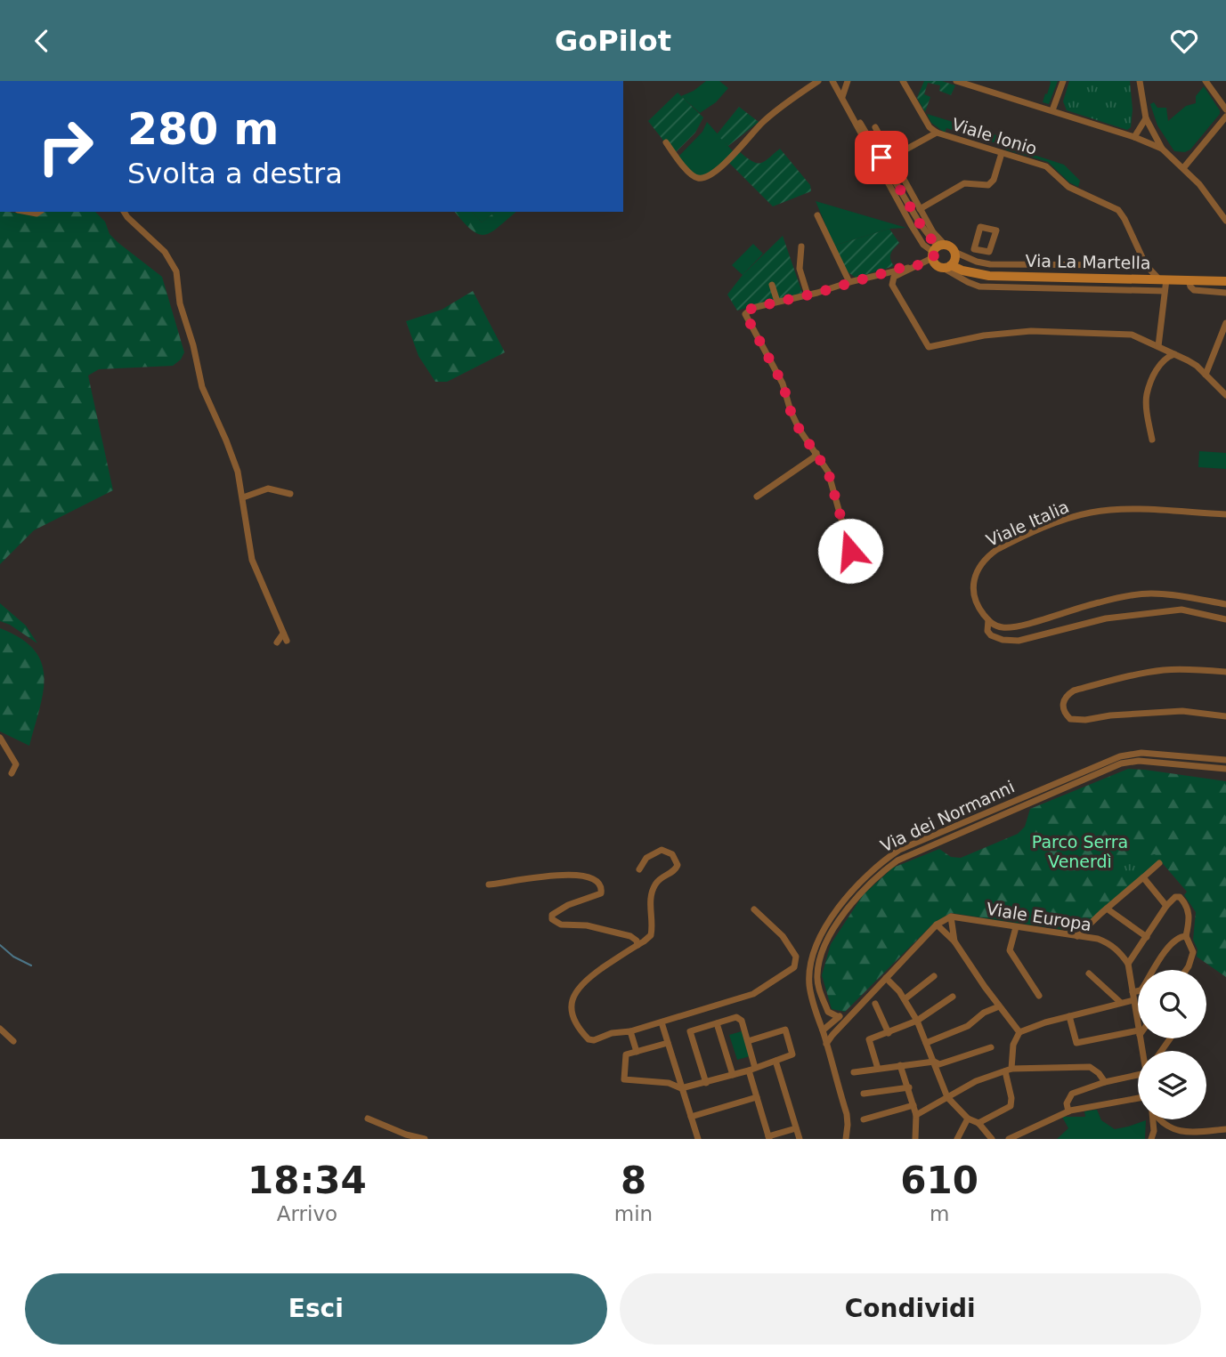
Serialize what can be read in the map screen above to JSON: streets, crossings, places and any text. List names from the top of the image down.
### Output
{
  "streets": {
    "street": [
      "Viale Ionio",
      "Via La Martella",
      "Viale Italia",
      "Via dei Normanni",
      "Viale Europa"
    ]
  },
  "crossings": [
    ["Viale Ionio", "Via La Martella"]
  ],
  "parks": ["Parco Serra Venerdì"],
  "page": {
    "header": "GoPilot",
    "turn": ["280 m", "Svolta a destra"],
    "eta": [
      "18:34",
      "Arrivo",
      "8",
      "min",
      "610",
      "m"
    ],
    "buttons": ["Esci", "Condividi"]
  }
}
